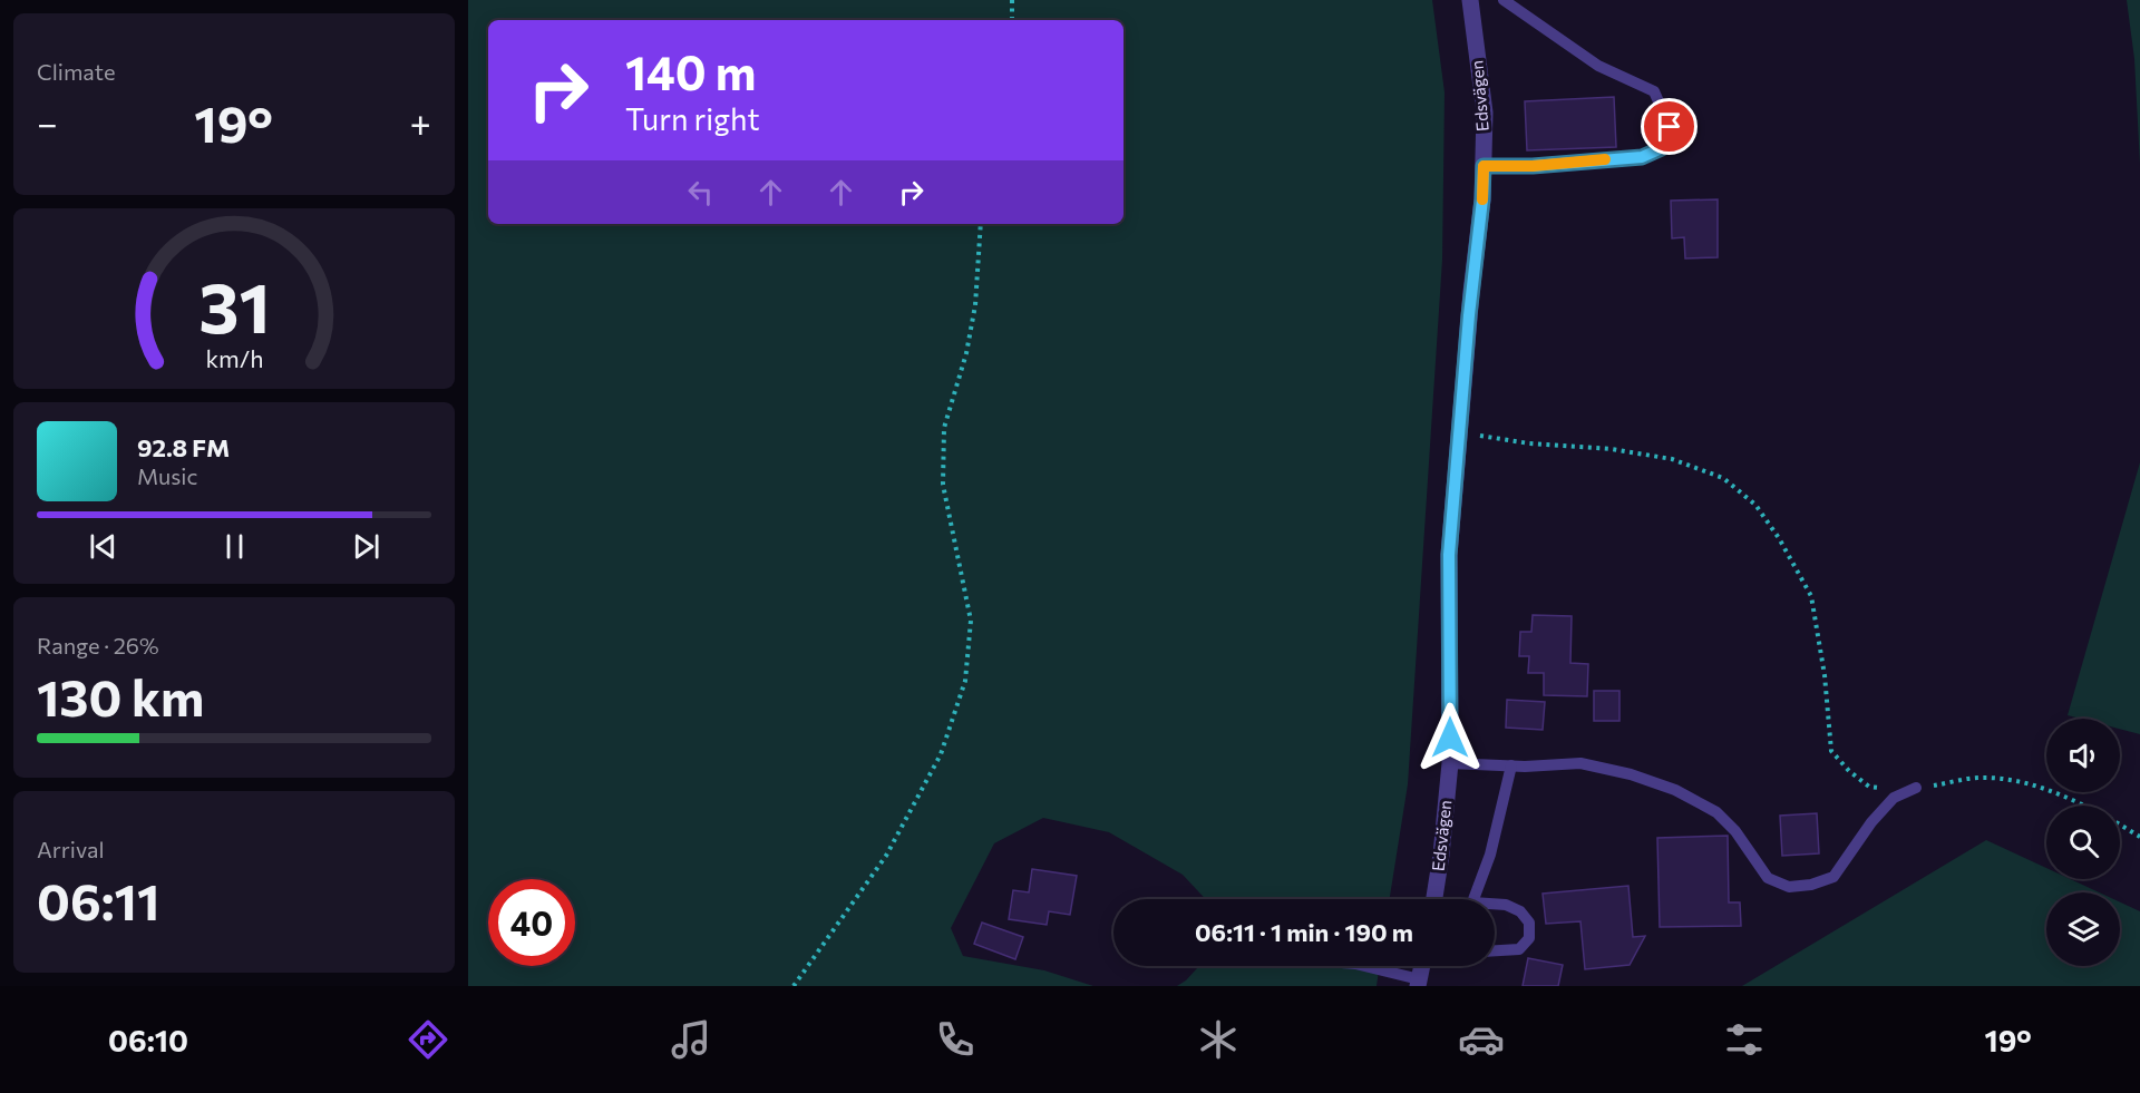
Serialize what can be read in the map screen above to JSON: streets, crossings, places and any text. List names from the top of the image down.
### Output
{
  "streets": {
    "street": ["Edsvägen"]
  },
  "page": {
    "tile": [
      "Climate",
      ["Range · 26%", "130 km"],
      ["Arrival", "06:11"]
    ],
    "turn": ["140 m", "Turn right"],
    "heat": ["−", "19°", "+"],
    "song": ["92.8 FM", "Music"],
    "limit": "40",
    "trip": "06:11 · 1 min · 190 m",
    "tabs": ["06:10", "19°"],
    "gauge": ["31", "km/h"]
  }
}
